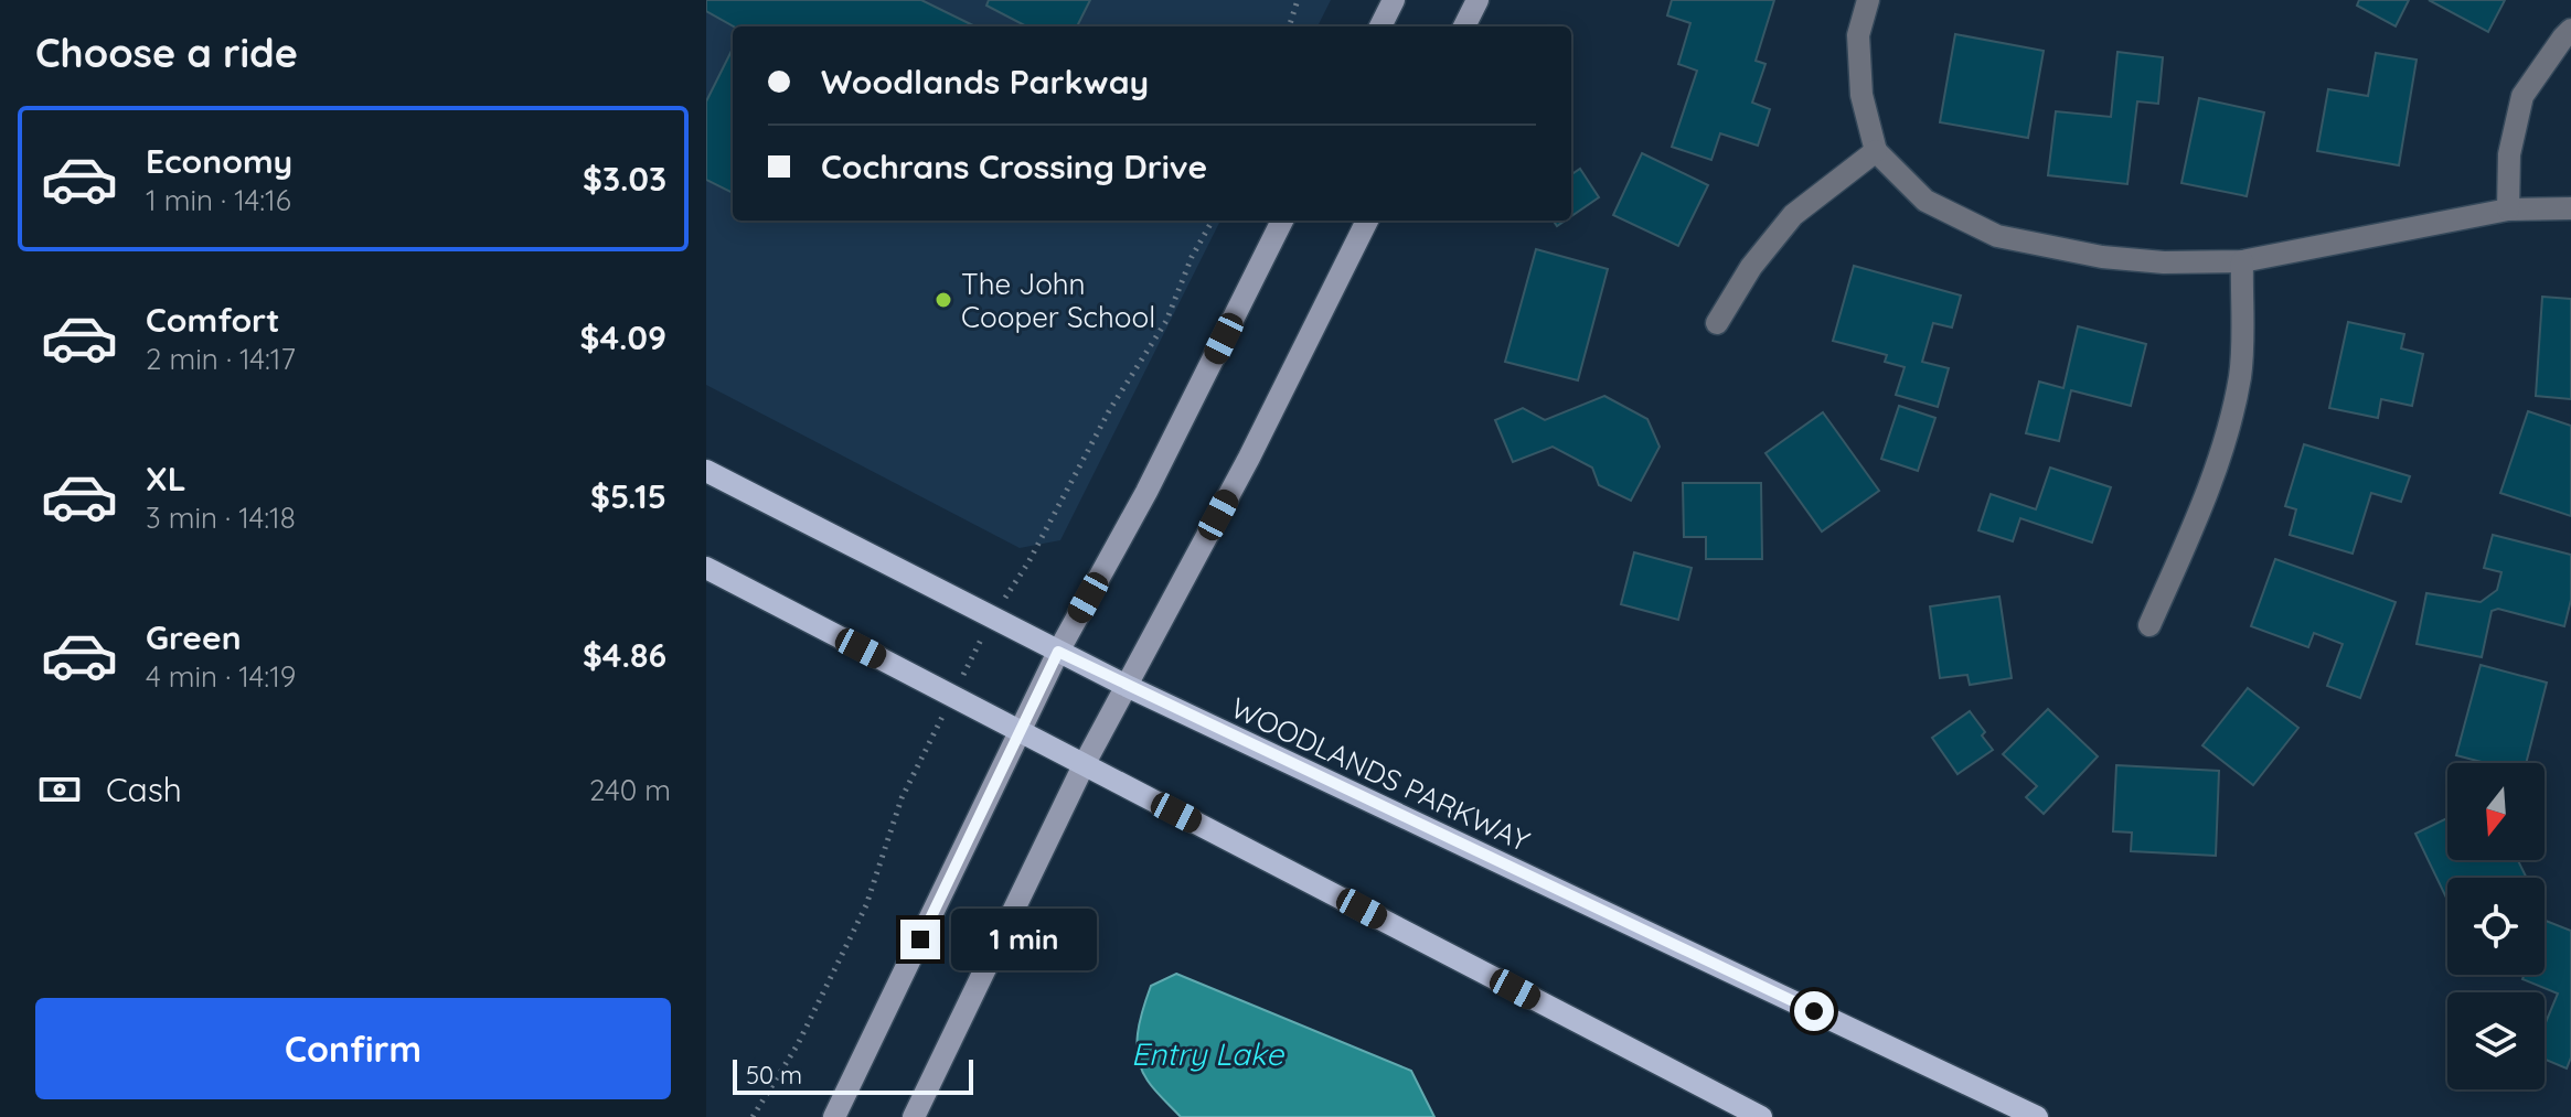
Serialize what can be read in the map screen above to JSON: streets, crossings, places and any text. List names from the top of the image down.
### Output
{
  "streets": {
    "main road": ["WOODLANDS PARKWAY"]
  },
  "water": ["Entry Lake"],
  "places": ["The John Cooper School"],
  "scale_bar": "50 m",
  "north": "bottom",
  "page": {
    "heading": "Choose a ride",
    "banner": ["Woodlands Parkway", "Cochrans Crossing Drive"],
    "list": [
      {
        "name": "Economy",
        "note": "1 min · 14:16",
        "value": "$3.03"
      },
      {
        "name": "Comfort",
        "note": "2 min · 14:17",
        "value": "$4.09"
      },
      {
        "name": "XL",
        "note": "3 min · 14:18",
        "value": "$5.15"
      },
      {
        "name": "Green",
        "note": "4 min · 14:19",
        "value": "$4.86"
      }
    ],
    "pay": ["Cash", "240 m"],
    "bubble": "1 min",
    "buttons": "Confirm",
    "scale": "50 m"
  }
}
